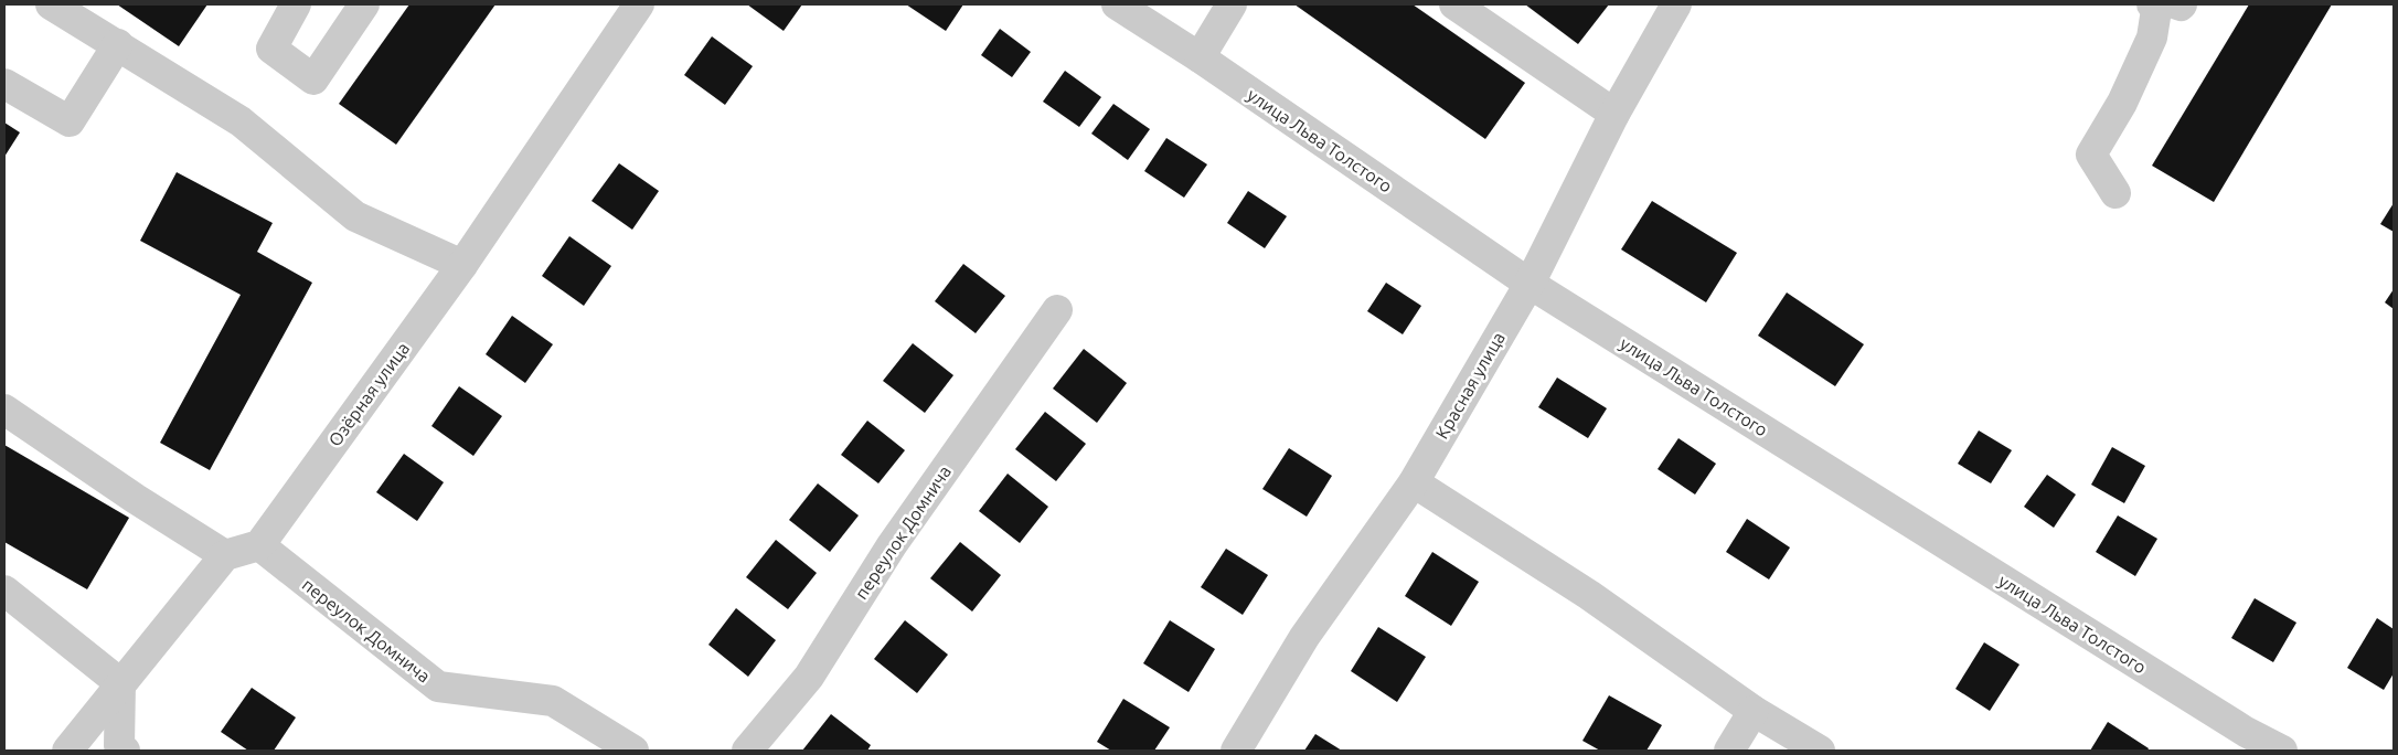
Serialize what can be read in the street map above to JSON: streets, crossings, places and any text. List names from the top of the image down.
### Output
{
  "streets": {
    "street": [
      "улица Льва Толстого",
      "Красная улица",
      "Озёрная улица",
      "переулок Домнича"
    ]
  },
  "crossings": [
    ["улица Льва Толстого", "Красная улица"],
    ["Озёрная улица", "переулок Домнича"]
  ]
}
